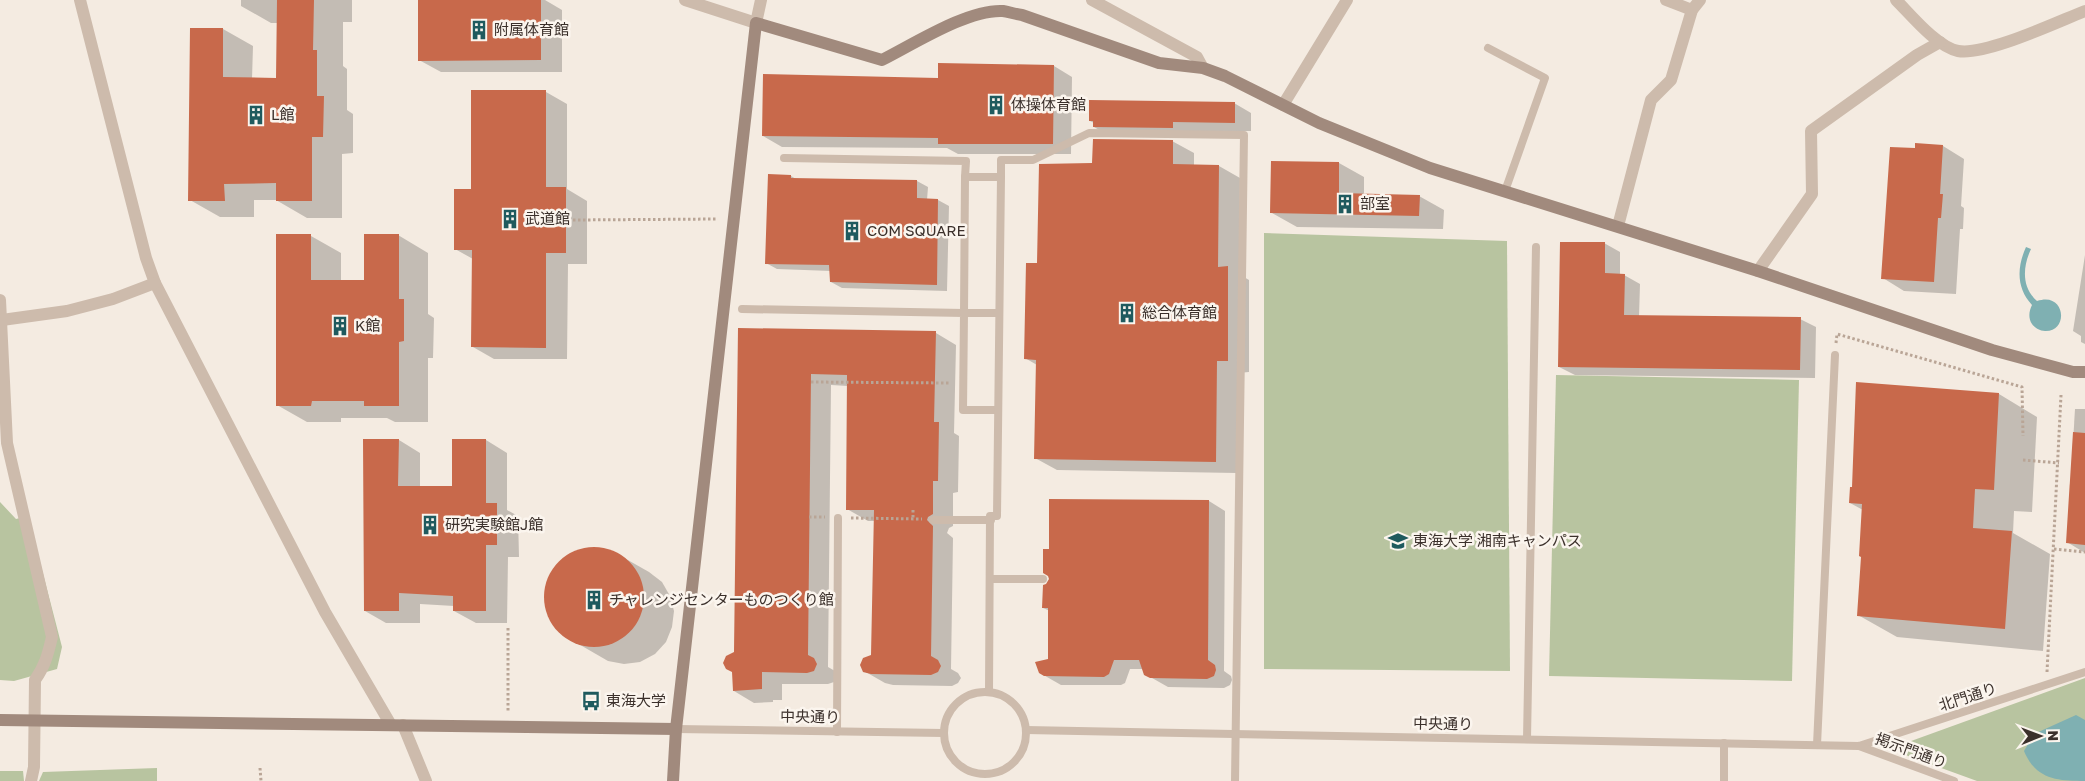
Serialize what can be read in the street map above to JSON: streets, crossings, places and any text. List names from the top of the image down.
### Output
{
  "streets": {
    "lane": ["北門通り", "中央通り", "掲示門通り"]
  },
  "crossings": [
    ["北門通り", "中央通り"],
    ["北門通り", "掲示門通り"],
    ["中央通り", "掲示門通り"]
  ],
  "places": {
    "building": [
      "附属体育館",
      "体操体育館",
      "L館",
      "部室",
      "武道館",
      "COM SQUARE",
      "総合体育館",
      "K館",
      "研究実験館J館",
      "チャレンジセンターものつくり館"
    ],
    "school or university": ["東海大学 湘南キャンパス"],
    "bus stop": ["東海大学"]
  },
  "north": "right"
}
